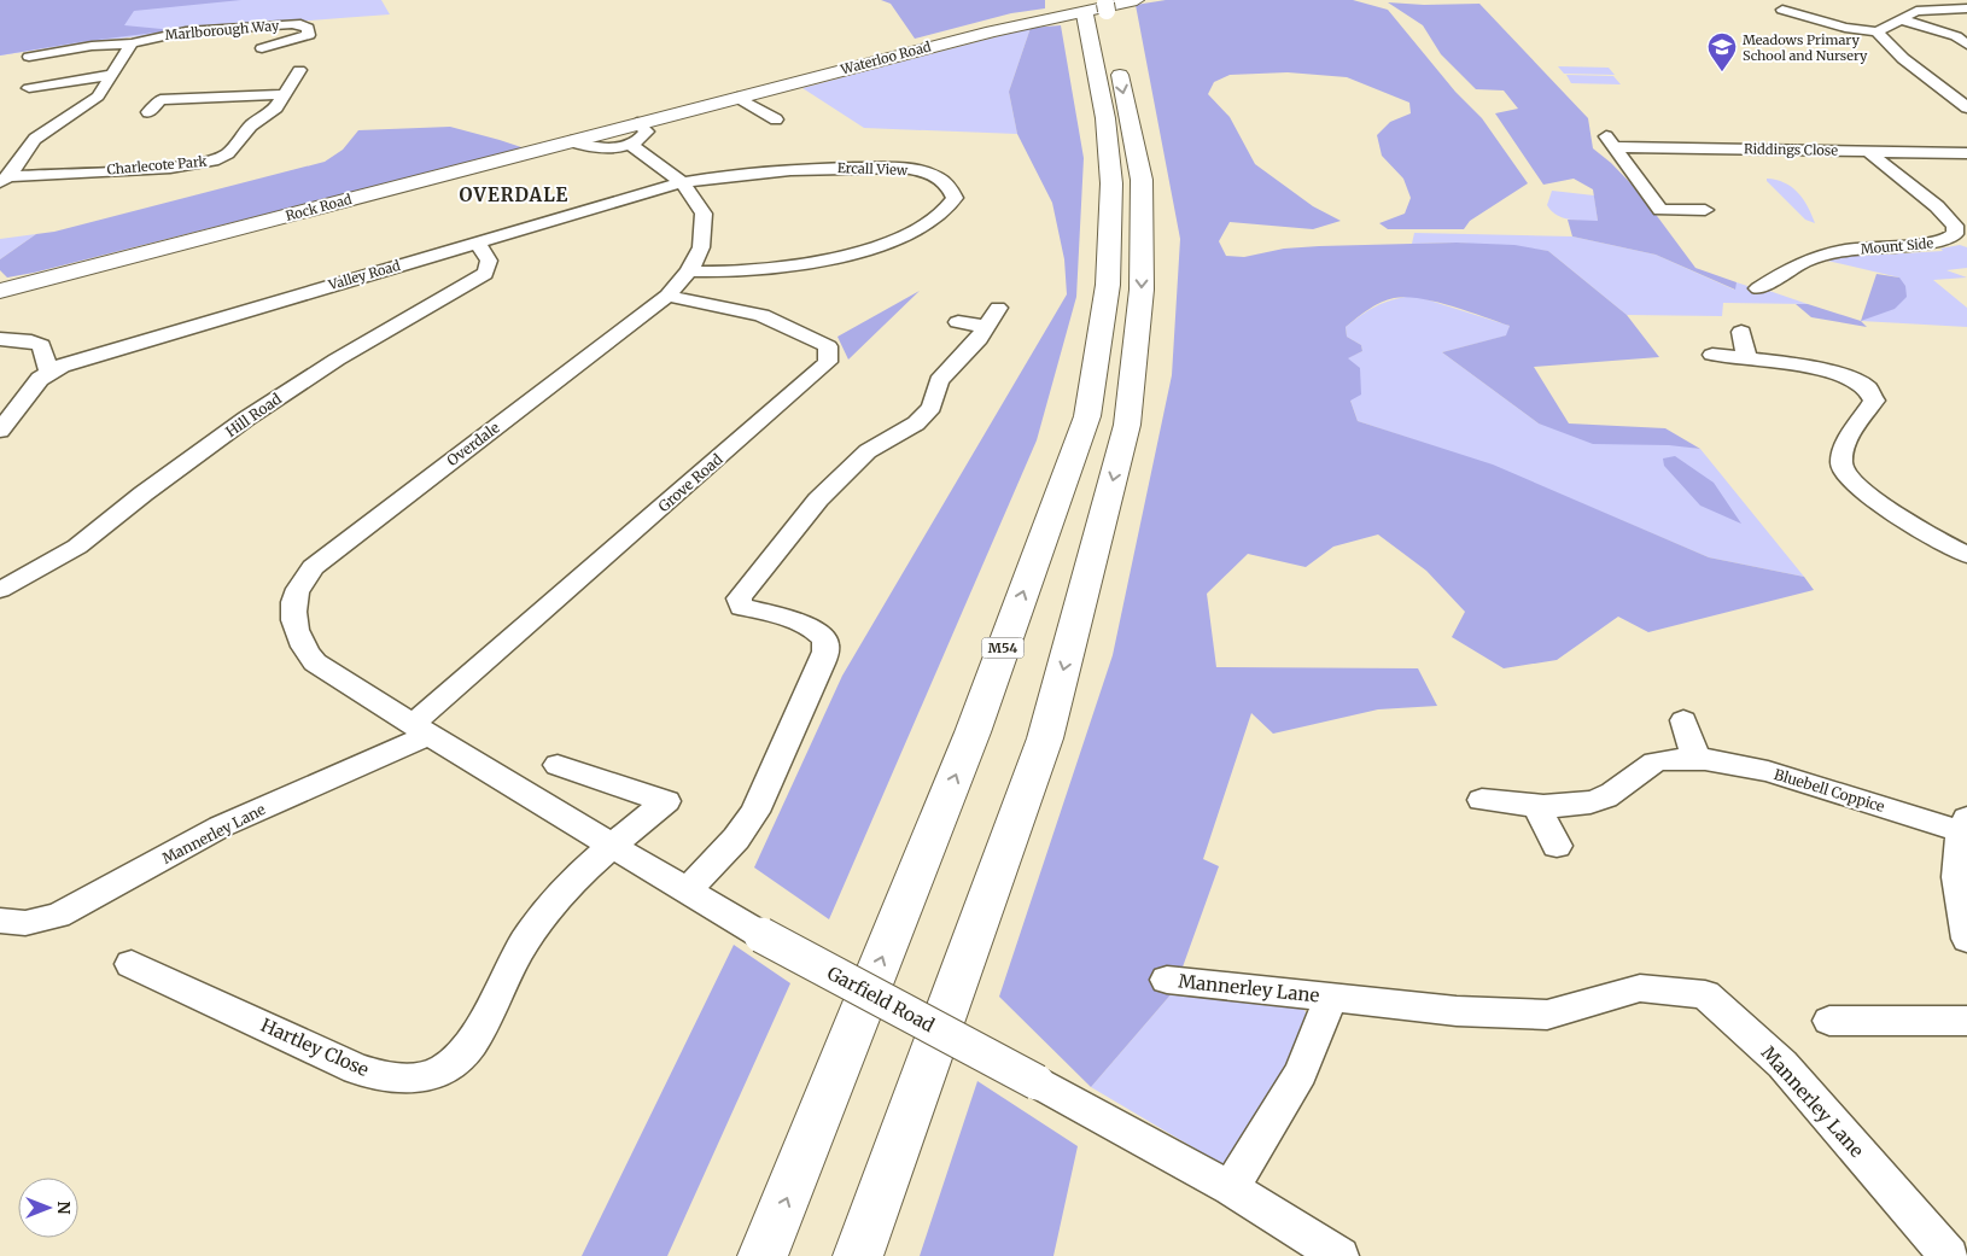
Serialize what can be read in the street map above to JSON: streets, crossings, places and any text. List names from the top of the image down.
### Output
{
  "streets": {
    "main road": ["Waterloo Road", "Rock Road", "M54"],
    "street": [
      "Marlborough Way",
      "Riddings Close",
      "Charlecote Park",
      "Ercall View",
      "Mount Side",
      "Valley Road",
      "Hill Road",
      "Overdale",
      "Grove Road",
      "Bluebell Coppice",
      "Mannerley Lane",
      "Garfield Road",
      "Hartley Close"
    ]
  },
  "crossings": [
    ["Waterloo Road", "Rock Road"],
    ["Waterloo Road", "M54"],
    ["Riddings Close", "Mount Side"],
    ["Ercall View", "Valley Road"],
    ["Ercall View", "Overdale"],
    ["Valley Road", "Hill Road"],
    ["Valley Road", "Overdale"],
    ["Overdale", "Grove Road"],
    ["Overdale", "Mannerley Lane"],
    ["Overdale", "Garfield Road"],
    ["Grove Road", "Mannerley Lane"],
    ["Grove Road", "Garfield Road"],
    ["Mannerley Lane", "Garfield Road"],
    ["Garfield Road", "Hartley Close"]
  ],
  "districts": ["OVERDALE"],
  "places": {
    "school or university": ["Meadows Primary School and Nursery"]
  },
  "north": "right"
}
